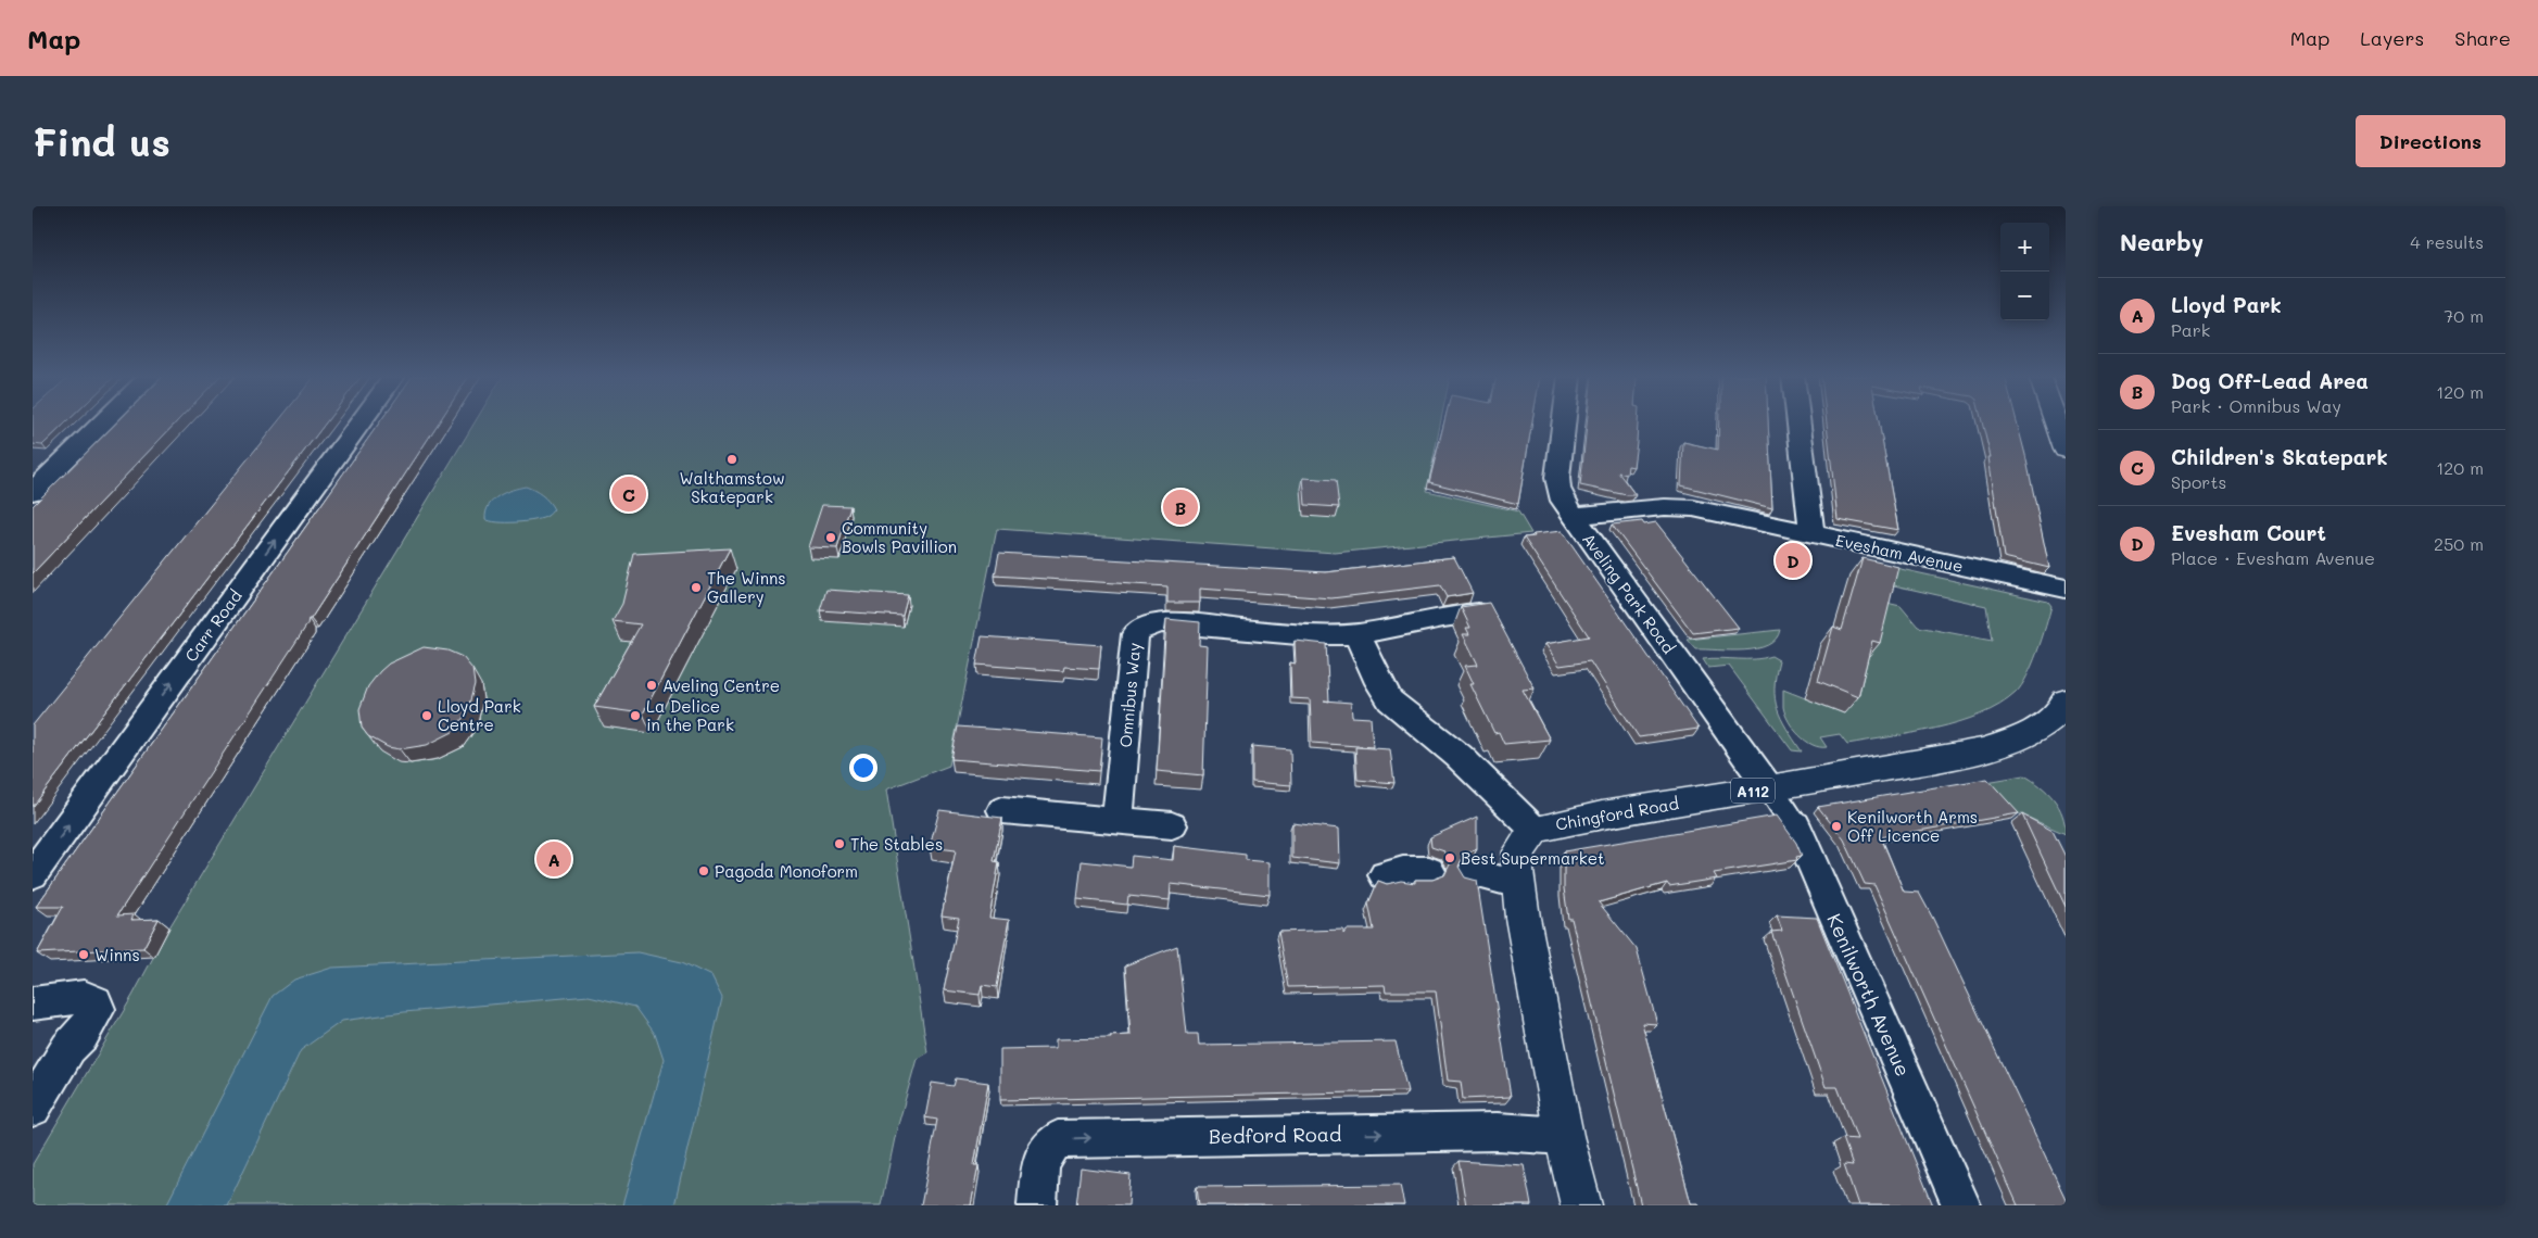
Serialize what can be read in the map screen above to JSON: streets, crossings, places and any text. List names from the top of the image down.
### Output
{
  "streets": {
    "main road": ["A112", "Chingford Road"],
    "street": [
      "Evesham Avenue",
      "Aveling Park Road",
      "Carr Road",
      "Omnibus Way",
      "Kenilworth Avenue",
      "Bedford Road"
    ]
  },
  "crossings": [
    ["Evesham Avenue", "Aveling Park Road"],
    ["Aveling Park Road", "Chingford Road"],
    ["Aveling Park Road", "Kenilworth Avenue"],
    ["Chingford Road", "Kenilworth Avenue"],
    ["Chingford Road", "Bedford Road"]
  ],
  "one_way": ["Carr Road", "Bedford Road"],
  "places": [
    "Walthamstow Skatepark",
    "Community Bowls Pavillion",
    "The Winns Gallery",
    "Aveling Centre",
    "Lloyd Park Centre",
    "La Delice in the Park",
    "Kenilworth Arms Off Licence",
    "The Stables",
    "Best Supermarket",
    "Pagoda Monoform",
    "Winns"
  ],
  "page": {
    "header": "Map",
    "nav": ["Map", "Layers", "Share"],
    "buttons": "Directions",
    "title": "Find us",
    "heading": ["Nearby", "4 results"],
    "map_buttons": ["+", "−"],
    "list": [
      {
        "mark": "A",
        "name": "Lloyd Park",
        "note": "Park",
        "value": "70 m"
      },
      {
        "mark": "B",
        "name": "Dog Off-Lead Area",
        "note": "Park · Omnibus Way",
        "value": "120 m"
      },
      {
        "mark": "C",
        "name": "Children's Skatepark",
        "note": "Sports",
        "value": "120 m"
      },
      {
        "mark": "D",
        "name": "Evesham Court",
        "note": "Place · Evesham Avenue",
        "value": "250 m"
      }
    ],
    "pins": [
      "C",
      "B",
      "D",
      "A"
    ]
  }
}
